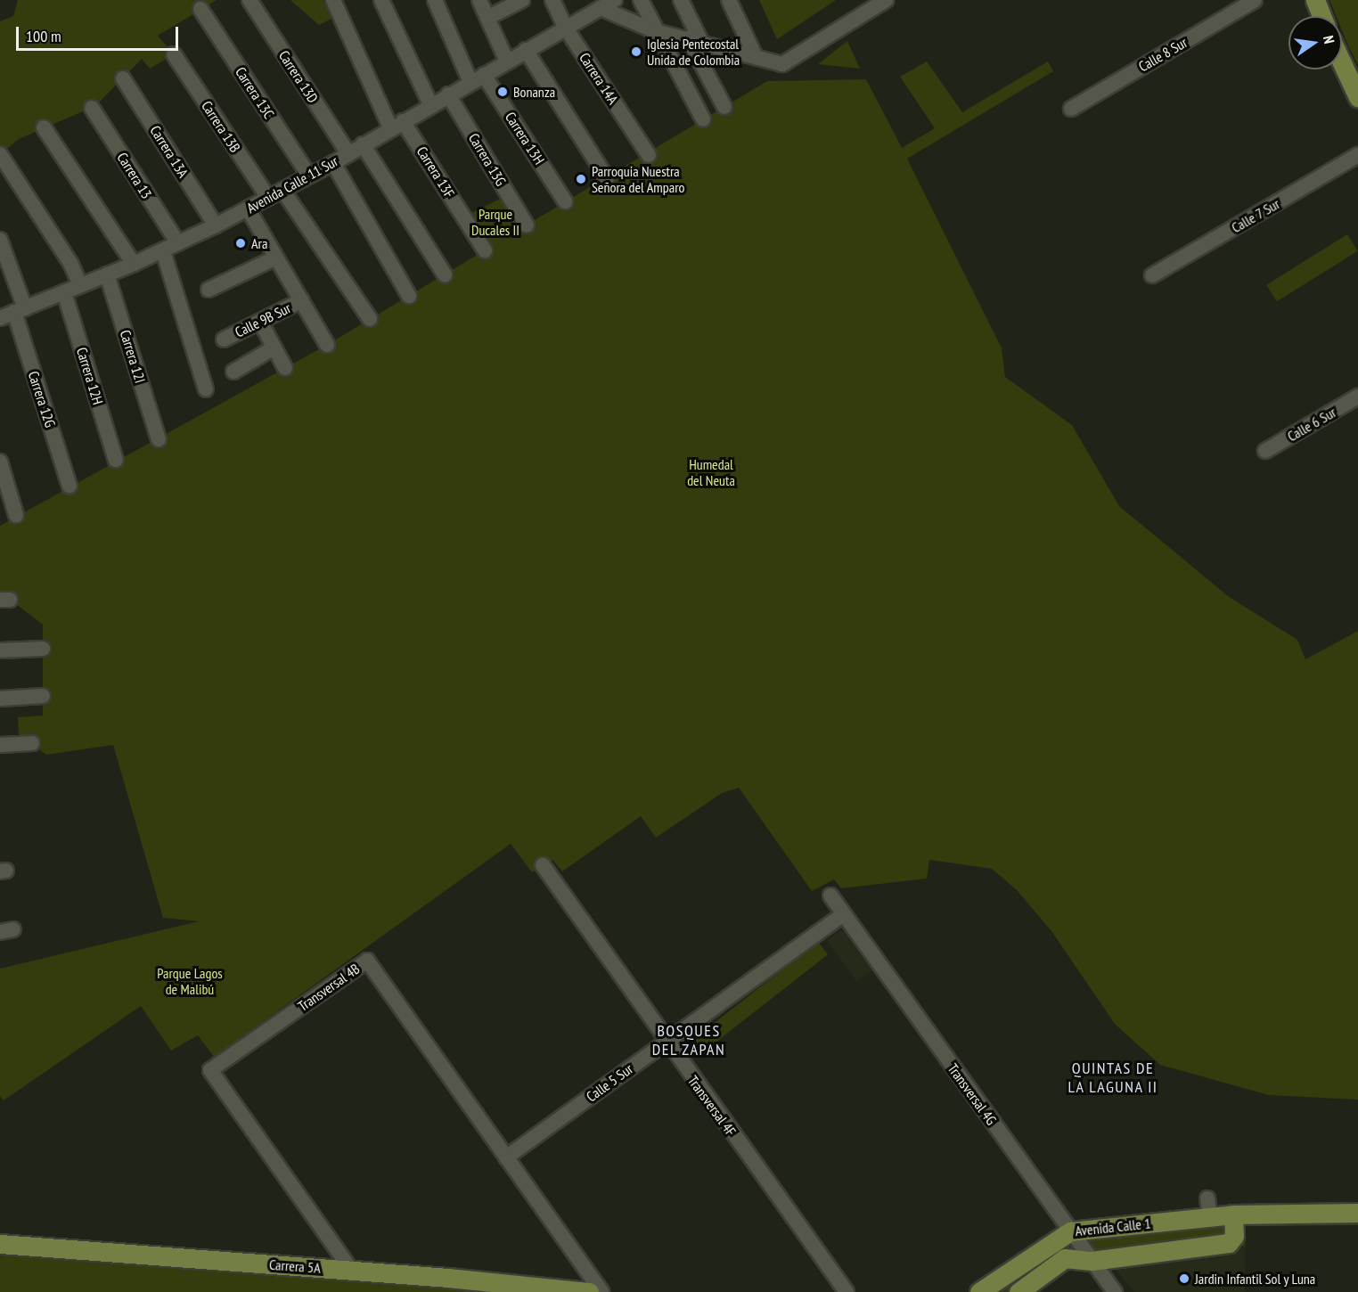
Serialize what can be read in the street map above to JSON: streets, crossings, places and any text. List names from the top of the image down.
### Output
{
  "streets": {
    "main road": ["Avenida Calle 1", "Carrera 5A"],
    "street": [
      "Calle 8 Sur",
      "Carrera 13D",
      "Carrera 14A",
      "Carrera 13C",
      "Carrera 13B",
      "Carrera 13H",
      "Carrera 13A",
      "Carrera 13G",
      "Carrera 13F",
      "Carrera 13",
      "Avenida Calle 11 Sur",
      "Calle 7 Sur",
      "Calle 9B Sur",
      "Carrera 12I",
      "Carrera 12H",
      "Carrera 12G",
      "Calle 6 Sur",
      "Transversal 4B",
      "Calle 5 Sur",
      "Transversal 4G",
      "Transversal 4F"
    ]
  },
  "crossings": [
    ["Carrera 13D", "Avenida Calle 11 Sur"],
    ["Carrera 14A", "Avenida Calle 11 Sur"],
    ["Carrera 13C", "Avenida Calle 11 Sur"],
    ["Carrera 13B", "Avenida Calle 11 Sur"],
    ["Carrera 13H", "Avenida Calle 11 Sur"],
    ["Carrera 13A", "Avenida Calle 11 Sur"],
    ["Carrera 13G", "Avenida Calle 11 Sur"],
    ["Carrera 13F", "Avenida Calle 11 Sur"],
    ["Carrera 13", "Avenida Calle 11 Sur"],
    ["Avenida Calle 11 Sur", "Carrera 12I"],
    ["Avenida Calle 11 Sur", "Carrera 12H"],
    ["Avenida Calle 11 Sur", "Carrera 12G"],
    ["Transversal 4B", "Calle 5 Sur"],
    ["Transversal 4B", "Carrera 5A"],
    ["Calle 5 Sur", "Transversal 4G"],
    ["Calle 5 Sur", "Transversal 4F"],
    ["Transversal 4G", "Avenida Calle 1"]
  ],
  "districts": ["BOSQUES DEL ZAPAN", "QUINTAS DE LA LAGUNA II"],
  "parks": ["Parque Ducales II", "Humedal del Neuta", "Parque Lagos de Malibú"],
  "places": [
    "Iglesia Pentecostal Unida de Colombia",
    "Bonanza",
    "Parroquia Nuestra Señora del Amparo",
    "Ara",
    "Jardin Infantil Sol y Luna"
  ],
  "scale_bar": "100 m",
  "north": "right"
}
